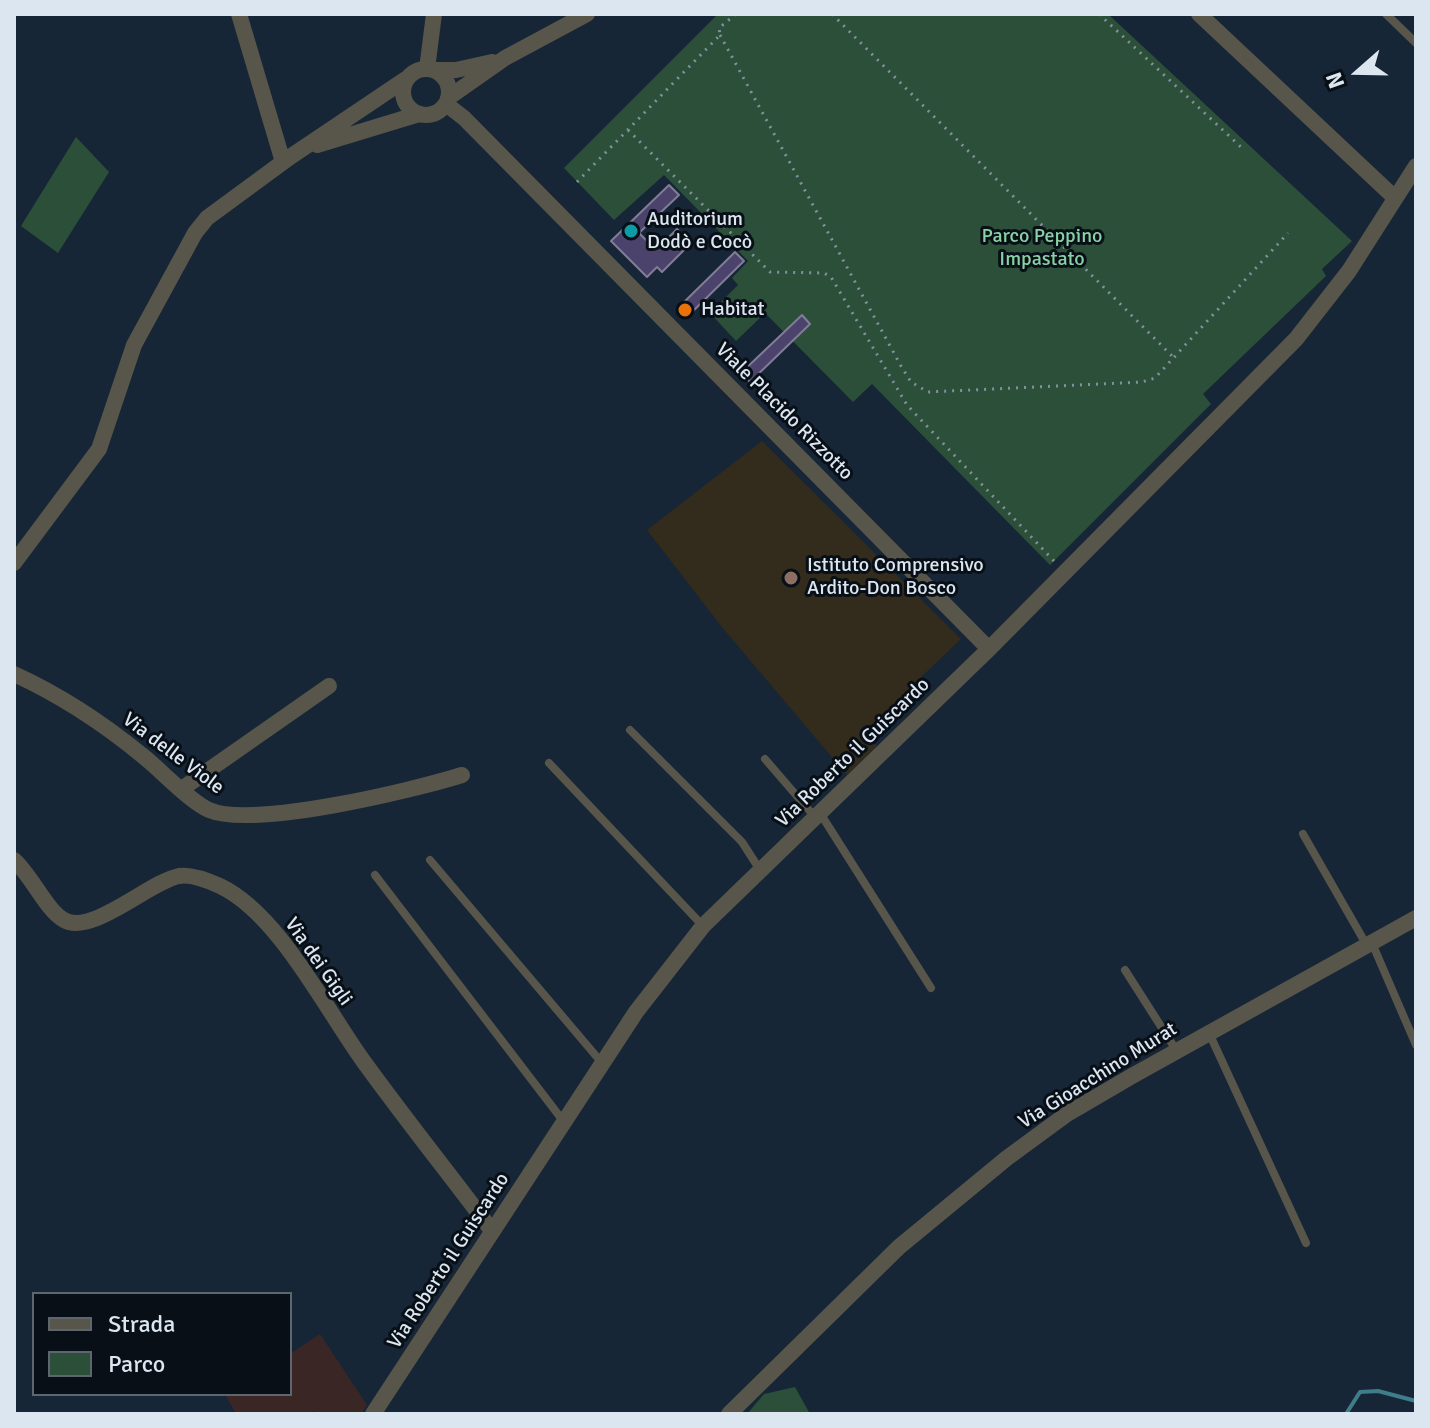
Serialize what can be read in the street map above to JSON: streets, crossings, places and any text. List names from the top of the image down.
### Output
{
  "streets": {
    "street": [
      "Viale Placido Rizzotto",
      "Via Roberto il Guiscardo",
      "Via delle Viole",
      "Via dei Gigli",
      "Via Gioacchino Murat"
    ]
  },
  "crossings": [
    ["Viale Placido Rizzotto", "Via Roberto il Guiscardo"],
    ["Via Roberto il Guiscardo", "Via dei Gigli"]
  ],
  "parks": ["Parco Peppino Impastato"],
  "places": ["Auditorium Dodò e Cocò", "Habitat", "Istituto Comprensivo Ardito-Don Bosco"],
  "legend": ["Strada", "Parco"],
  "north": "left"
}
